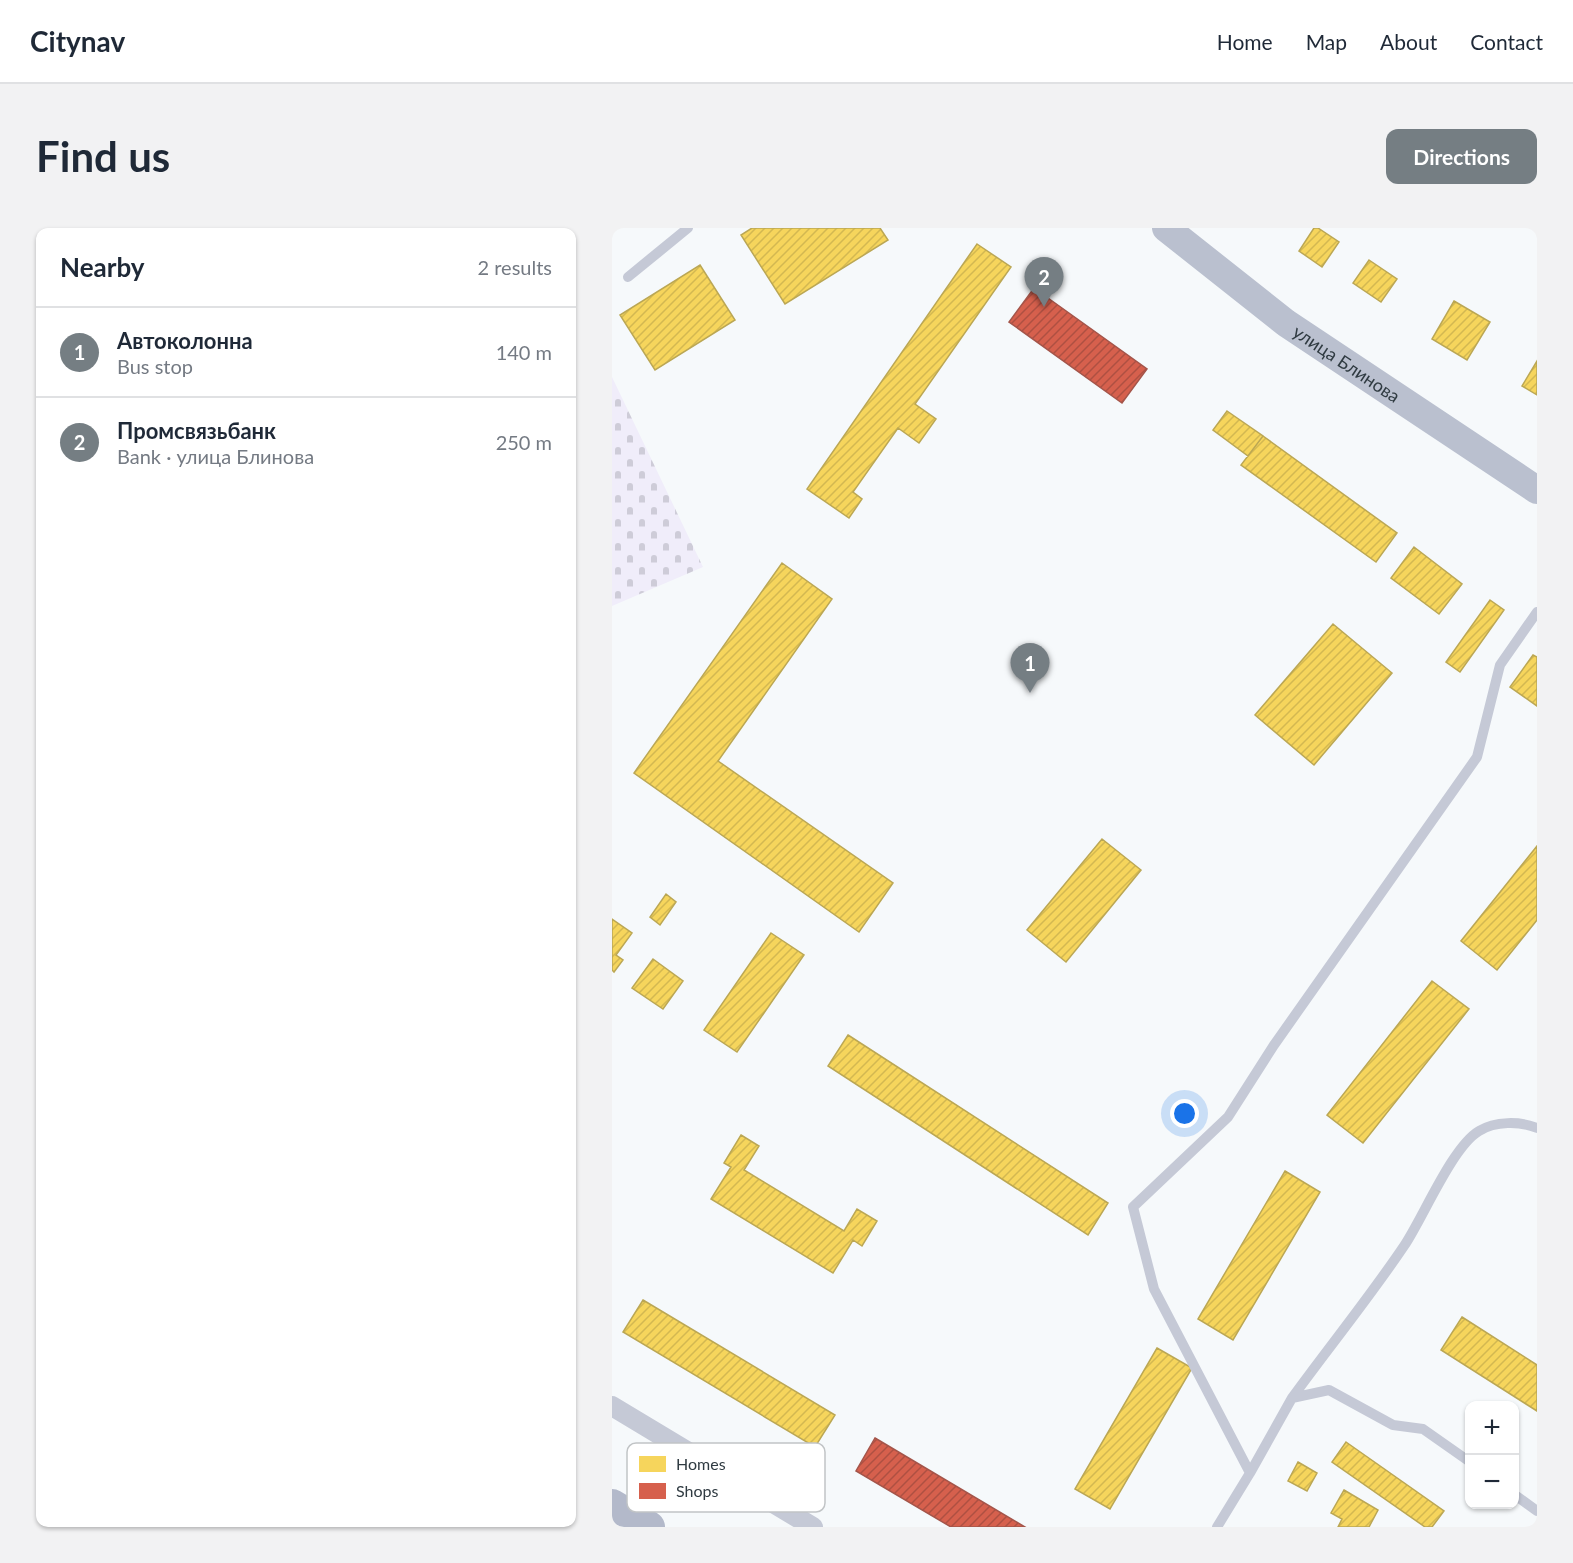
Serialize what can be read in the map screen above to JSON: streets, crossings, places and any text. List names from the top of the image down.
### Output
{
  "streets": {
    "main road": ["улица Блинова"]
  },
  "legend": ["Homes", "Shops"],
  "page": {
    "header": "Citynav",
    "nav": [
      "Home",
      "Map",
      "About",
      "Contact"
    ],
    "buttons": "Directions",
    "title": "Find us",
    "heading": ["Nearby", "2 results"],
    "pins": ["2", "1"],
    "list": [
      {
        "mark": "1",
        "name": "Автоколонна",
        "note": "Bus stop",
        "value": "140 m"
      },
      {
        "mark": "2",
        "name": "Промсвязьбанк",
        "note": "Bank · улица Блинова",
        "value": "250 m"
      }
    ],
    "map_buttons": ["+", "−"]
  }
}
